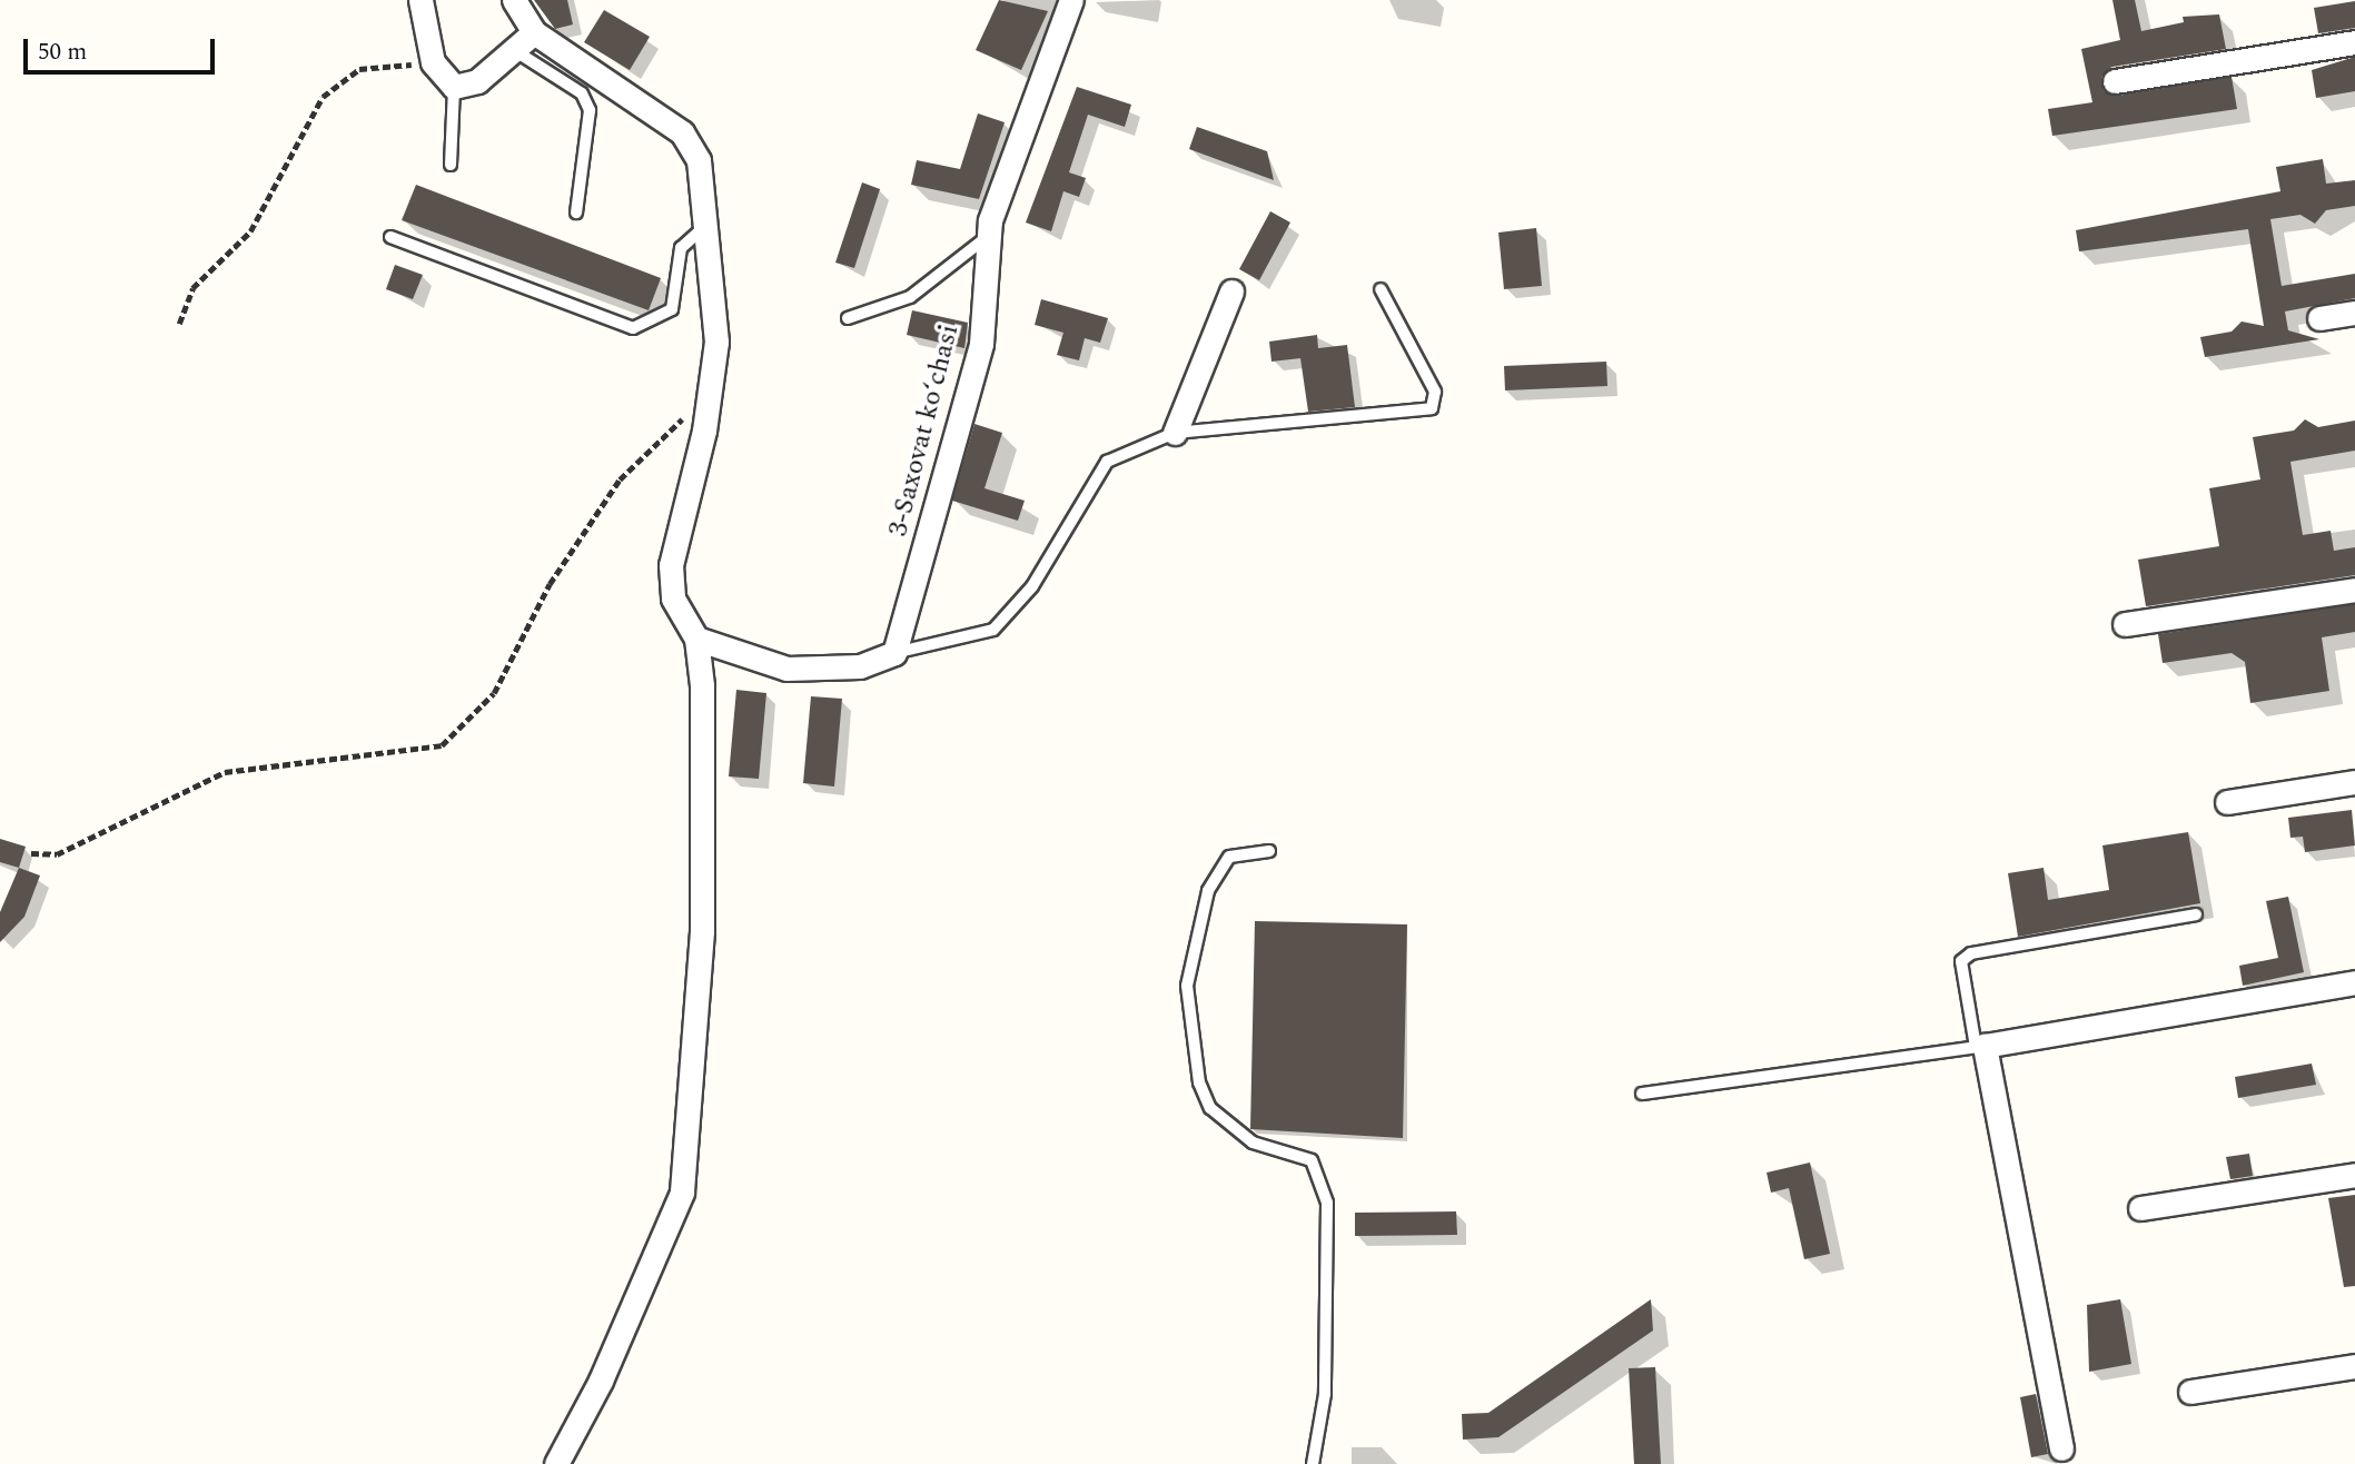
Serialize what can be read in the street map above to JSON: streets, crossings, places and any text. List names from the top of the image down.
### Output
{
  "streets": {
    "street": ["3-Saxovat koʻchasi"]
  },
  "scale_bar": "50 m"
}
